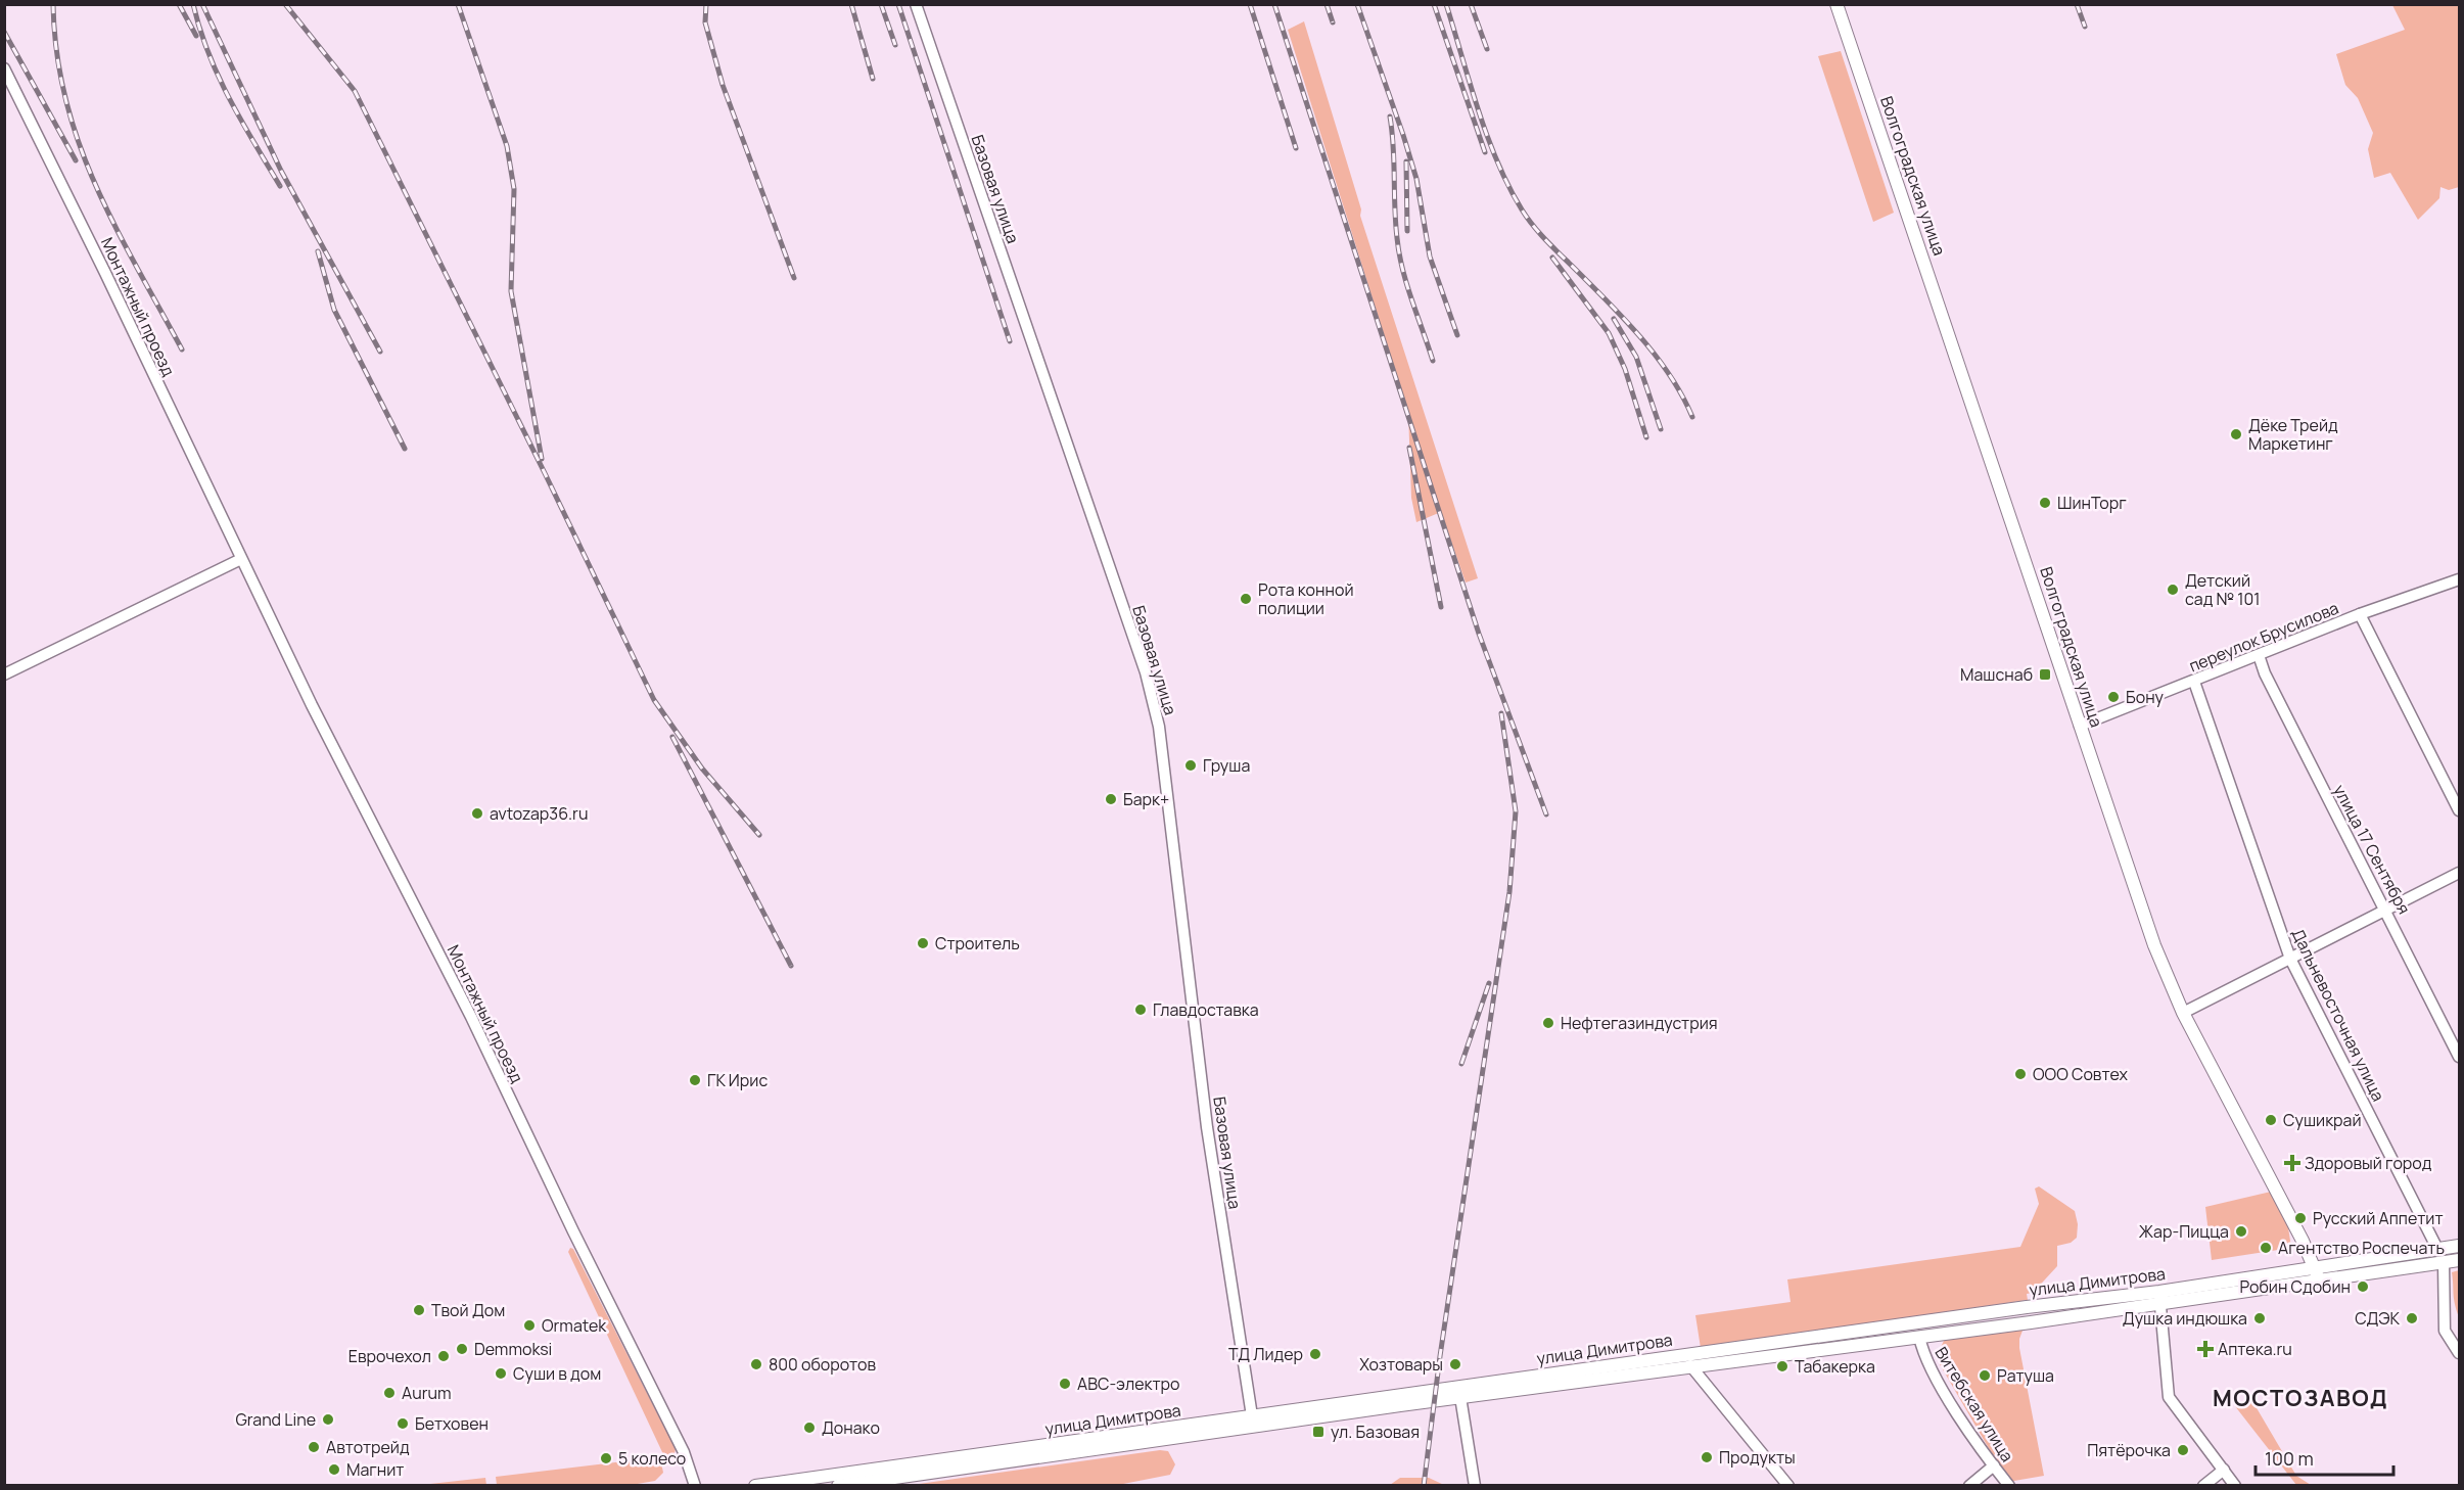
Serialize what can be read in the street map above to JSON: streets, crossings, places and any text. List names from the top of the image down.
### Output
{
  "streets": {
    "main road": ["Волгоградская улица", "улица Димитрова"],
    "street": [
      "Базовая улица",
      "Монтажный проезд",
      "переулок Брусилова",
      "улица 17 Сентября",
      "Дальневосточная улица",
      "Витебская улица"
    ]
  },
  "crossings": [
    ["Волгоградская улица", "переулок Брусилова"],
    ["Волгоградская улица", "улица Димитрова"],
    ["Базовая улица", "улица Димитрова"],
    ["переулок Брусилова", "улица 17 Сентября"],
    ["переулок Брусилова", "Дальневосточная улица"],
    ["Дальневосточная улица", "улица Димитрова"],
    ["улица Димитрова", "Витебская улица"]
  ],
  "districts": ["МОСТОЗАВОД"],
  "places": {
    "other": [
      "Дёке Трейд Маркетинг",
      "ШинТорг",
      "Детский сад № 101",
      "Рота конной полиции",
      "Бону",
      "Груша",
      "Барк+",
      "avtozap36.ru",
      "Строитель",
      "Главдоставка",
      "Нефтегазиндустрия",
      "ООО Совтех",
      "ГК Ирис",
      "Сушикрай",
      "Русский Аппетит",
      "Жар-Пицца",
      "Агентство Роспечать",
      "Робин Сдобин",
      "Твой Дом",
      "Душка индюшка",
      "СДЭК",
      "Ormatek",
      "Demmoksi",
      "ТД Лидер",
      "Еврочехол",
      "800 оборотов",
      "Хозтовары",
      "Табакерка",
      "Суши в дом",
      "Ратуша",
      "АВС-электро",
      "Aurum",
      "Grand Line",
      "Бетховен",
      "Донако",
      "Автотрейд",
      "Пятёрочка",
      "Продукты",
      "5 колесо",
      "Магнит"
    ],
    "transit": ["Машснаб", "ул. Базовая"],
    "health": ["Здоровый город", "Аптека.ru"]
  },
  "scale_bar": "100 m"
}
